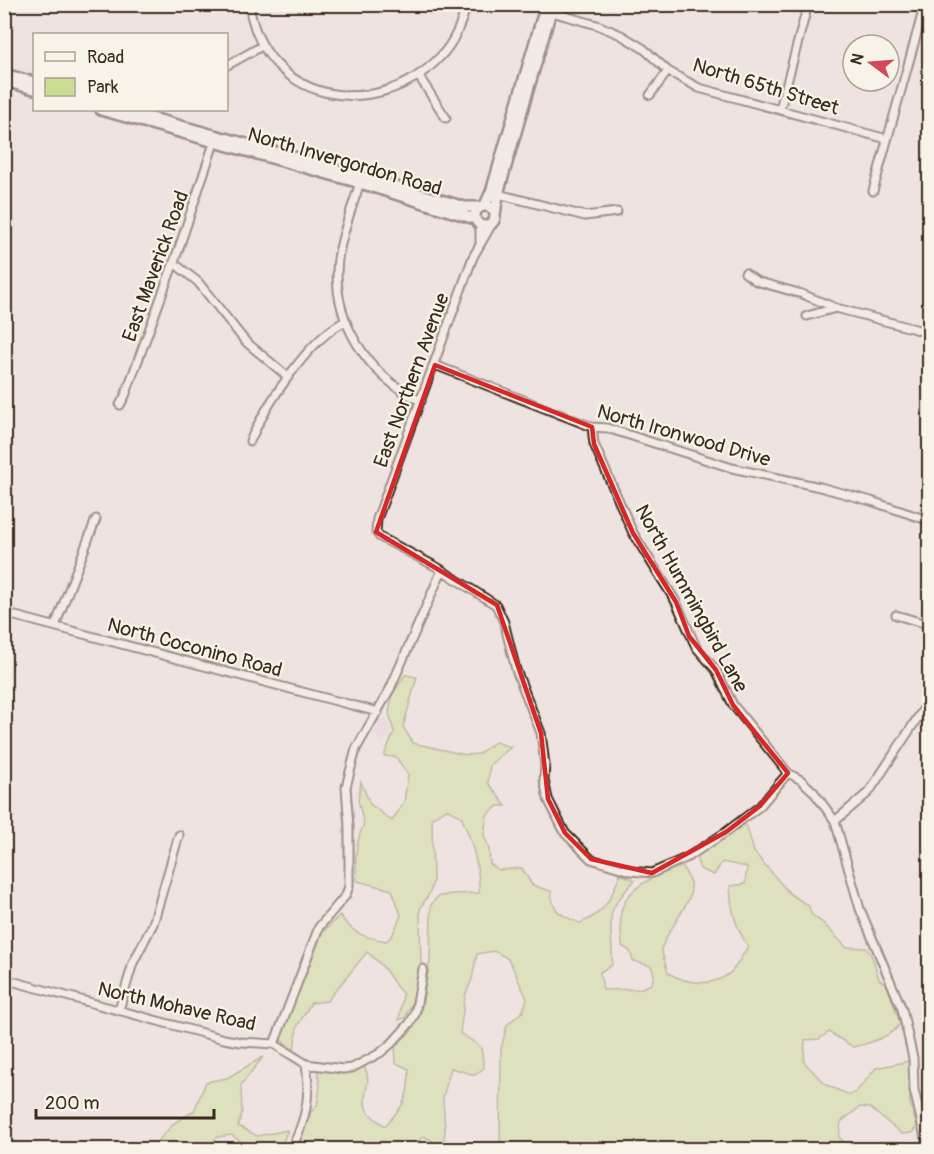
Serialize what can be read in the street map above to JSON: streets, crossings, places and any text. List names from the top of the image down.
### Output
{
  "streets": {
    "street": [
      "North 65th Street",
      "North Invergordon Road",
      "East Maverick Road",
      "East Northern Avenue",
      "North Ironwood Drive",
      "North Hummingbird Lane",
      "North Coconino Road",
      "North Mohave Road"
    ]
  },
  "crossings": [
    ["North Invergordon Road", "East Maverick Road"],
    ["North Invergordon Road", "East Northern Avenue"],
    ["East Northern Avenue", "North Ironwood Drive"],
    ["North Ironwood Drive", "North Hummingbird Lane"]
  ],
  "legend": ["Road", "Park"],
  "scale_bar": "200 m",
  "north": "left"
}
